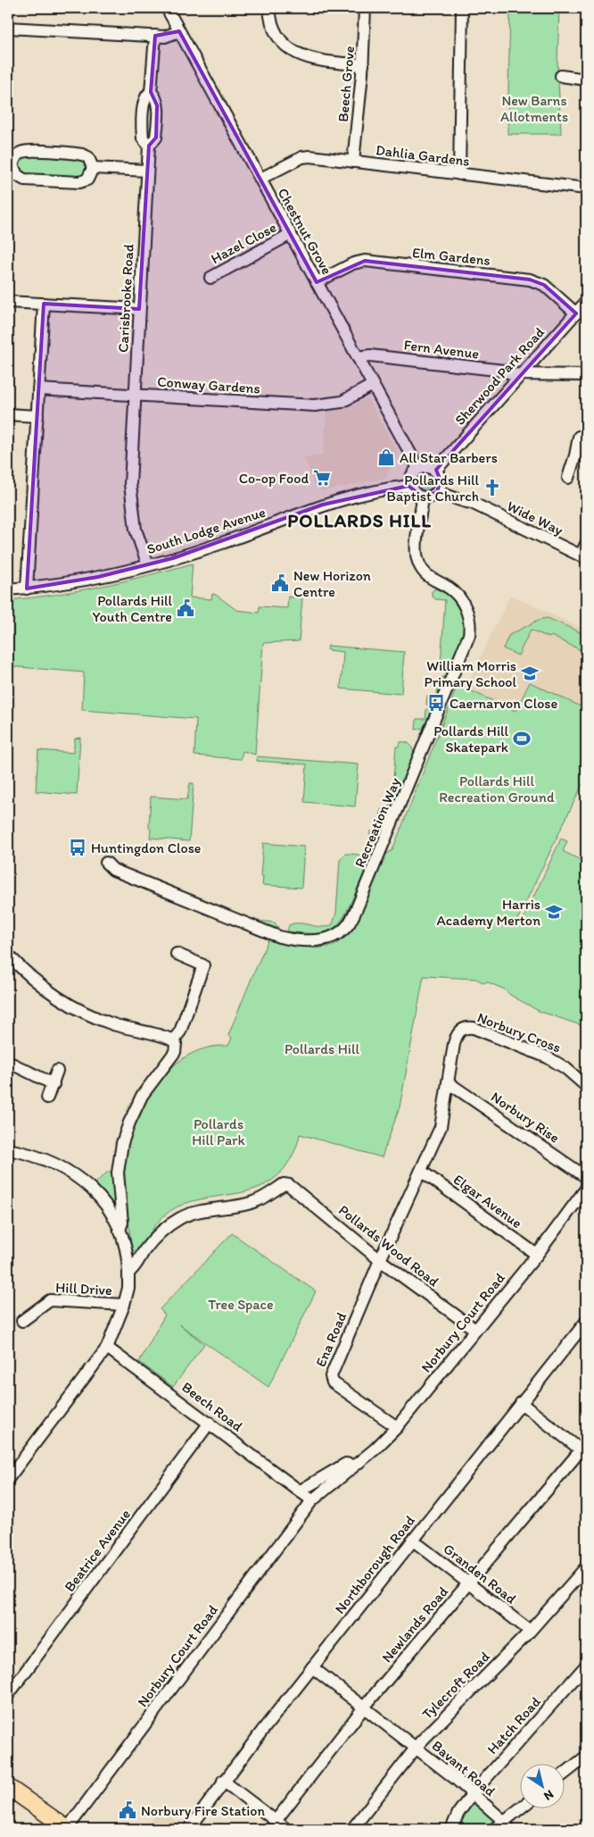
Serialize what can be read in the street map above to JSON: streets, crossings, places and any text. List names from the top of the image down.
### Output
{
  "streets": {
    "street": [
      "Beech Grove",
      "Dahlia Gardens",
      "Chestnut Grove",
      "Hazel Close",
      "Elm Gardens",
      "Carisbrooke Road",
      "Fern Avenue",
      "Sherwood Park Road",
      "Conway Gardens",
      "Wide Way",
      "South Lodge Avenue",
      "Recreation Way",
      "Norbury Cross",
      "Norbury Rise",
      "Elgar Avenue",
      "Pollards Wood Road",
      "Hill Drive",
      "Norbury Court Road",
      "Ena Road",
      "Beech Road",
      "Beatrice Avenue",
      "Northborough Road",
      "Granden Road",
      "Newlands Road",
      "Tylecroft Road",
      "Hatch Road",
      "Bavant Road"
    ]
  },
  "crossings": [
    ["Beech Grove", "Dahlia Gardens"],
    ["Dahlia Gardens", "Chestnut Grove"],
    ["Chestnut Grove", "Hazel Close"],
    ["Chestnut Grove", "Elm Gardens"],
    ["Chestnut Grove", "Fern Avenue"],
    ["Chestnut Grove", "Sherwood Park Road"],
    ["Chestnut Grove", "Conway Gardens"],
    ["Chestnut Grove", "Wide Way"],
    ["Chestnut Grove", "South Lodge Avenue"],
    ["Chestnut Grove", "Recreation Way"],
    ["Elm Gardens", "Sherwood Park Road"],
    ["Carisbrooke Road", "Conway Gardens"],
    ["Carisbrooke Road", "South Lodge Avenue"],
    ["Fern Avenue", "Sherwood Park Road"],
    ["Sherwood Park Road", "Wide Way"],
    ["Sherwood Park Road", "South Lodge Avenue"],
    ["Sherwood Park Road", "Recreation Way"],
    ["Wide Way", "South Lodge Avenue"],
    ["Wide Way", "Recreation Way"],
    ["South Lodge Avenue", "Recreation Way"],
    ["Norbury Cross", "Norbury Rise"],
    ["Elgar Avenue", "Norbury Court Road"],
    ["Pollards Wood Road", "Norbury Court Road"],
    ["Pollards Wood Road", "Ena Road"],
    ["Norbury Court Road", "Ena Road"],
    ["Norbury Court Road", "Beech Road"],
    ["Beech Road", "Beatrice Avenue"],
    ["Northborough Road", "Granden Road"],
    ["Northborough Road", "Bavant Road"],
    ["Granden Road", "Newlands Road"],
    ["Granden Road", "Tylecroft Road"],
    ["Newlands Road", "Bavant Road"],
    ["Tylecroft Road", "Bavant Road"],
    ["Hatch Road", "Bavant Road"]
  ],
  "districts": ["POLLARDS HILL"],
  "parks": [
    "New Barns Allotments",
    "Pollards Hill Recreation Ground",
    "Pollards Hill",
    "Pollards Hill Park",
    "Tree Space"
  ],
  "places": {
    "shop": ["All Star Barbers"],
    "supermarket": ["Co-op Food"],
    "church": ["Pollards Hill Baptist Church"],
    "public building": ["New Horizon Centre", "Pollards Hill Youth Centre", "Norbury Fire Station"],
    "school or university": ["William Morris Primary School", "Harris Academy Merton"],
    "bus stop": ["Caernarvon Close", "Huntingdon Close"],
    "sports": ["Pollards Hill Skatepark"]
  },
  "north": "bottom right"
}
